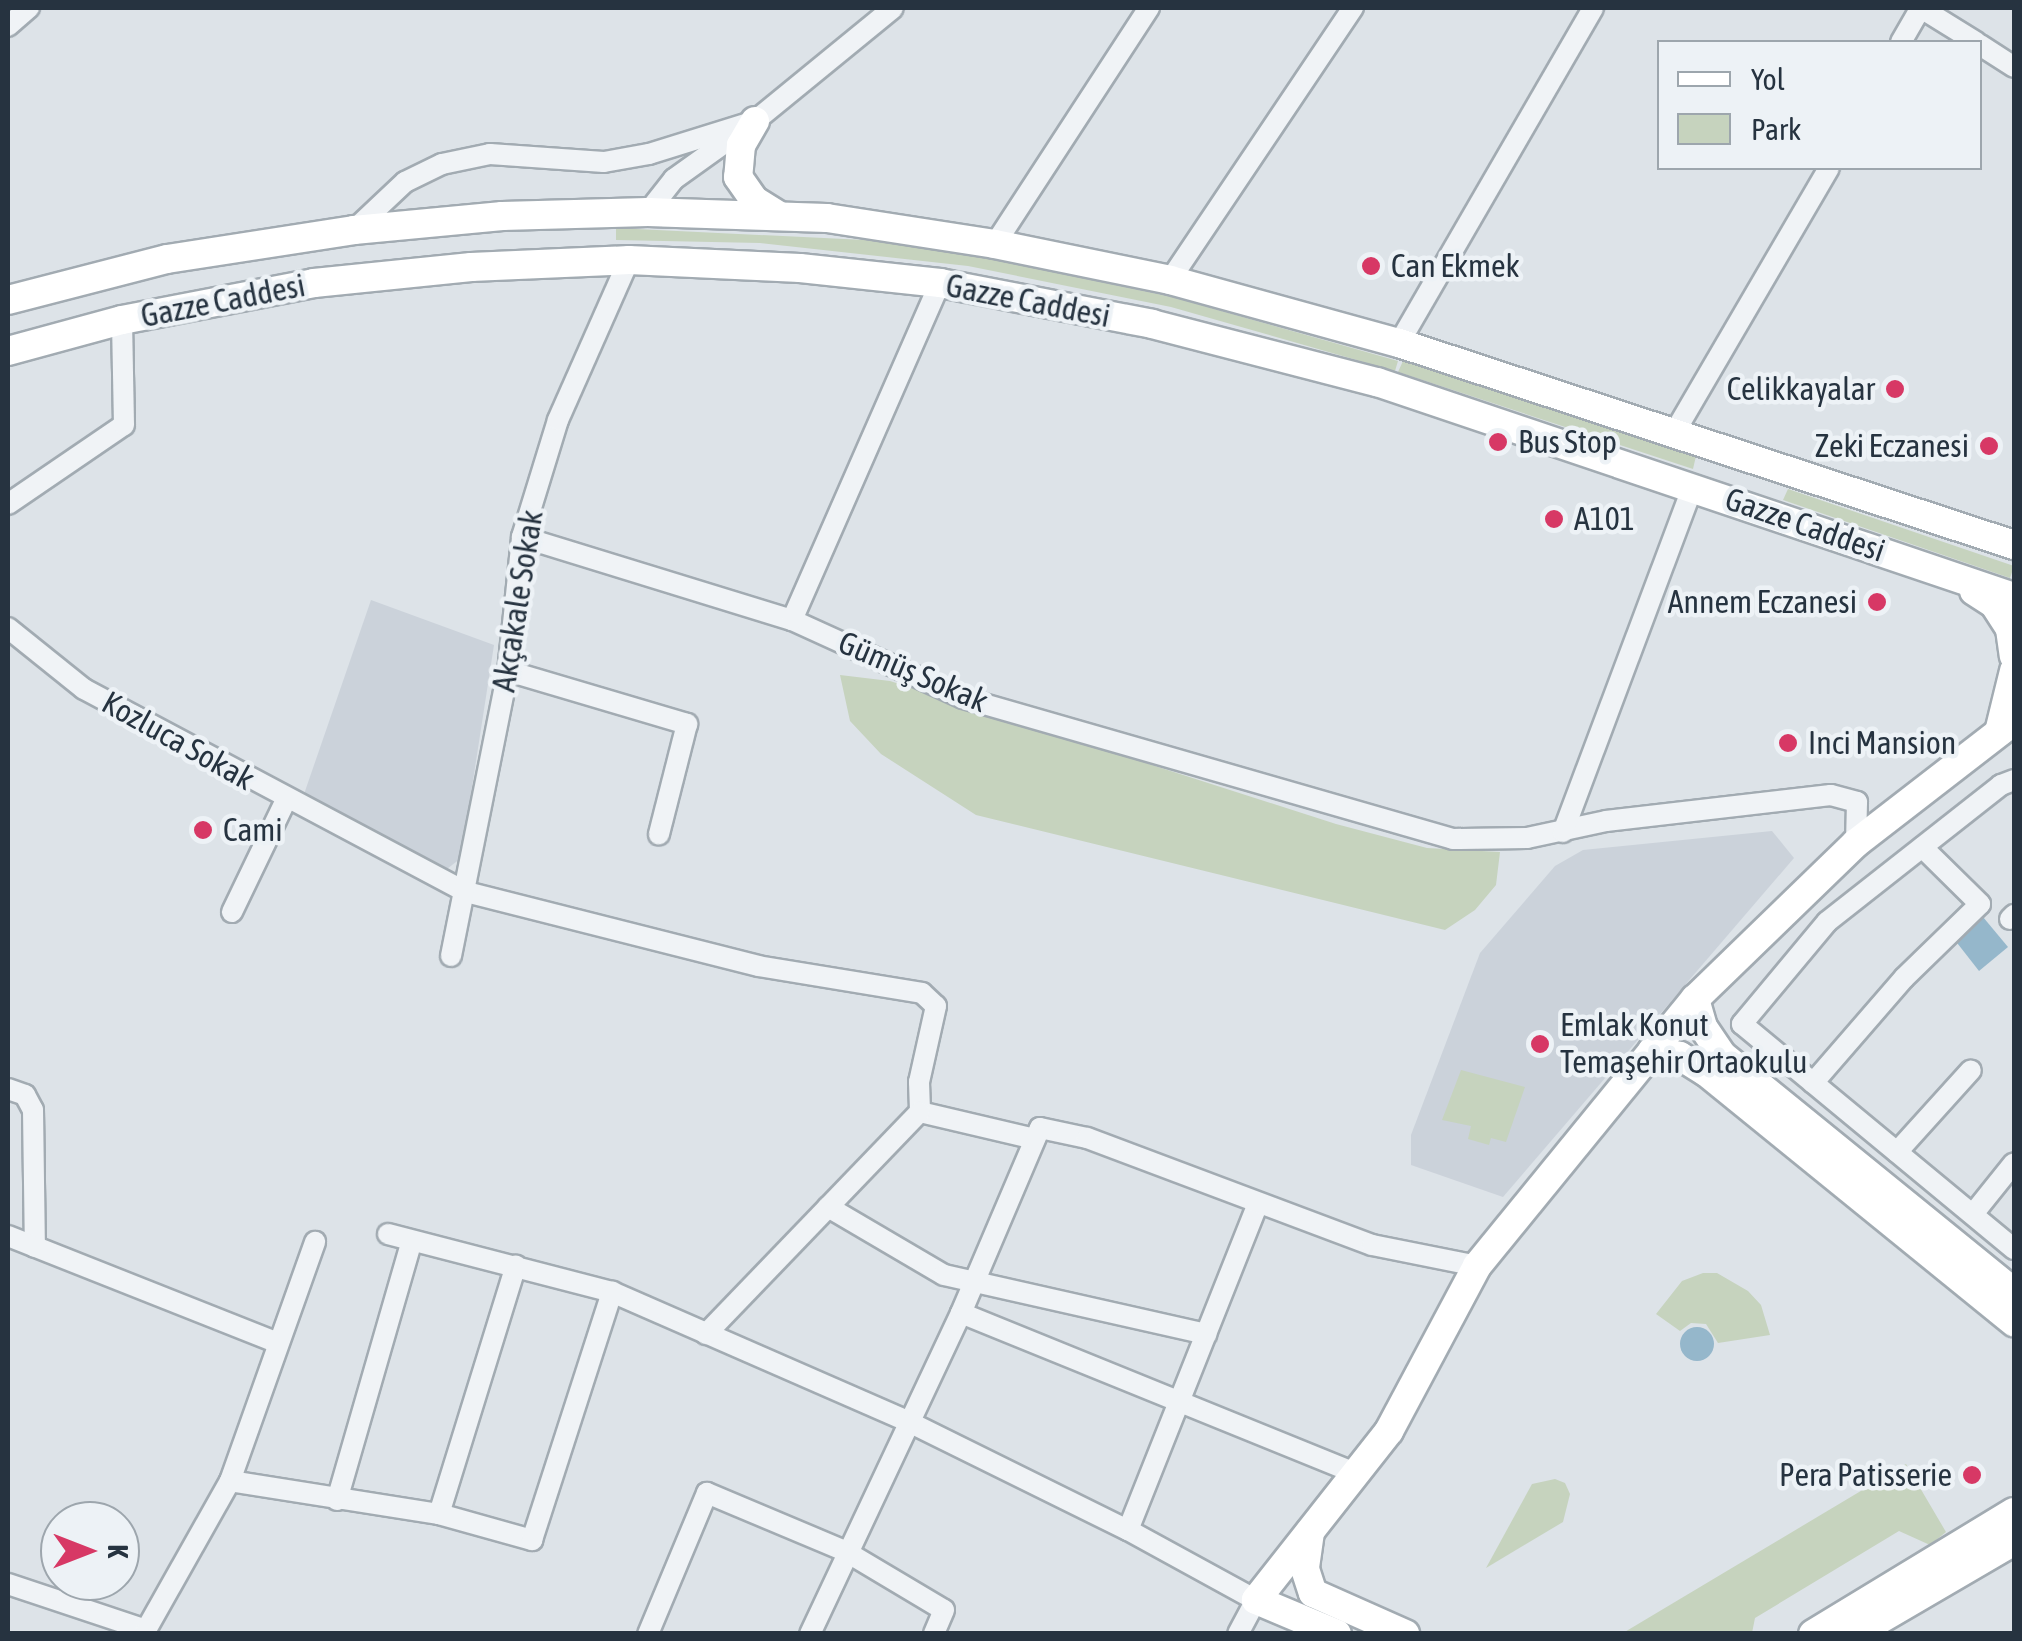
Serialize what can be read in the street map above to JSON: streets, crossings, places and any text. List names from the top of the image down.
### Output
{
  "streets": {
    "main road": ["Gazze Caddesi"],
    "street": ["Akçakale Sokak", "Gümüş Sokak", "Kozluca Sokak"]
  },
  "crossings": [
    ["Gazze Caddesi", "Akçakale Sokak"],
    ["Akçakale Sokak", "Gümüş Sokak"],
    ["Akçakale Sokak", "Kozluca Sokak"]
  ],
  "places": [
    "Can Ekmek",
    "Celikkayalar",
    "Bus Stop",
    "Zeki Eczanesi",
    "A101",
    "Annem Eczanesi",
    "Inci Mansion",
    "Cami",
    "Emlak Konut Temaşehir Ortaokulu",
    "Pera Patisserie"
  ],
  "legend": ["Yol", "Park"],
  "north": "right"
}
